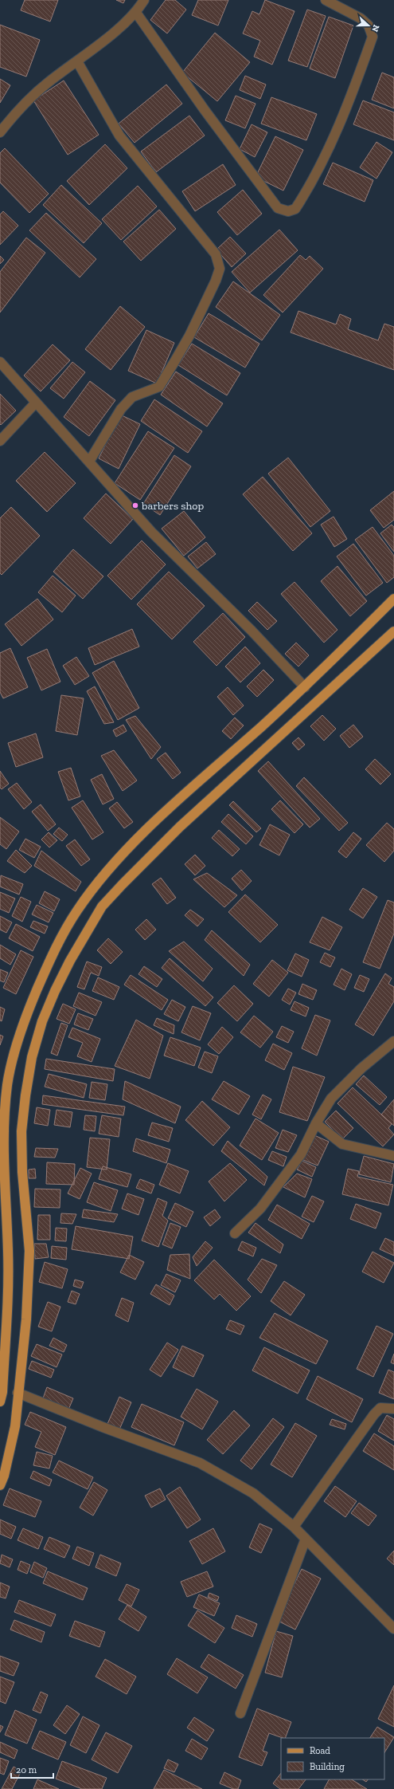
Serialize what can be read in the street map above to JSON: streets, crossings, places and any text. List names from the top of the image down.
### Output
{
  "places": ["barbers shop"],
  "legend": ["Road", "Building"],
  "scale_bar": "20 m",
  "north": "right"
}
